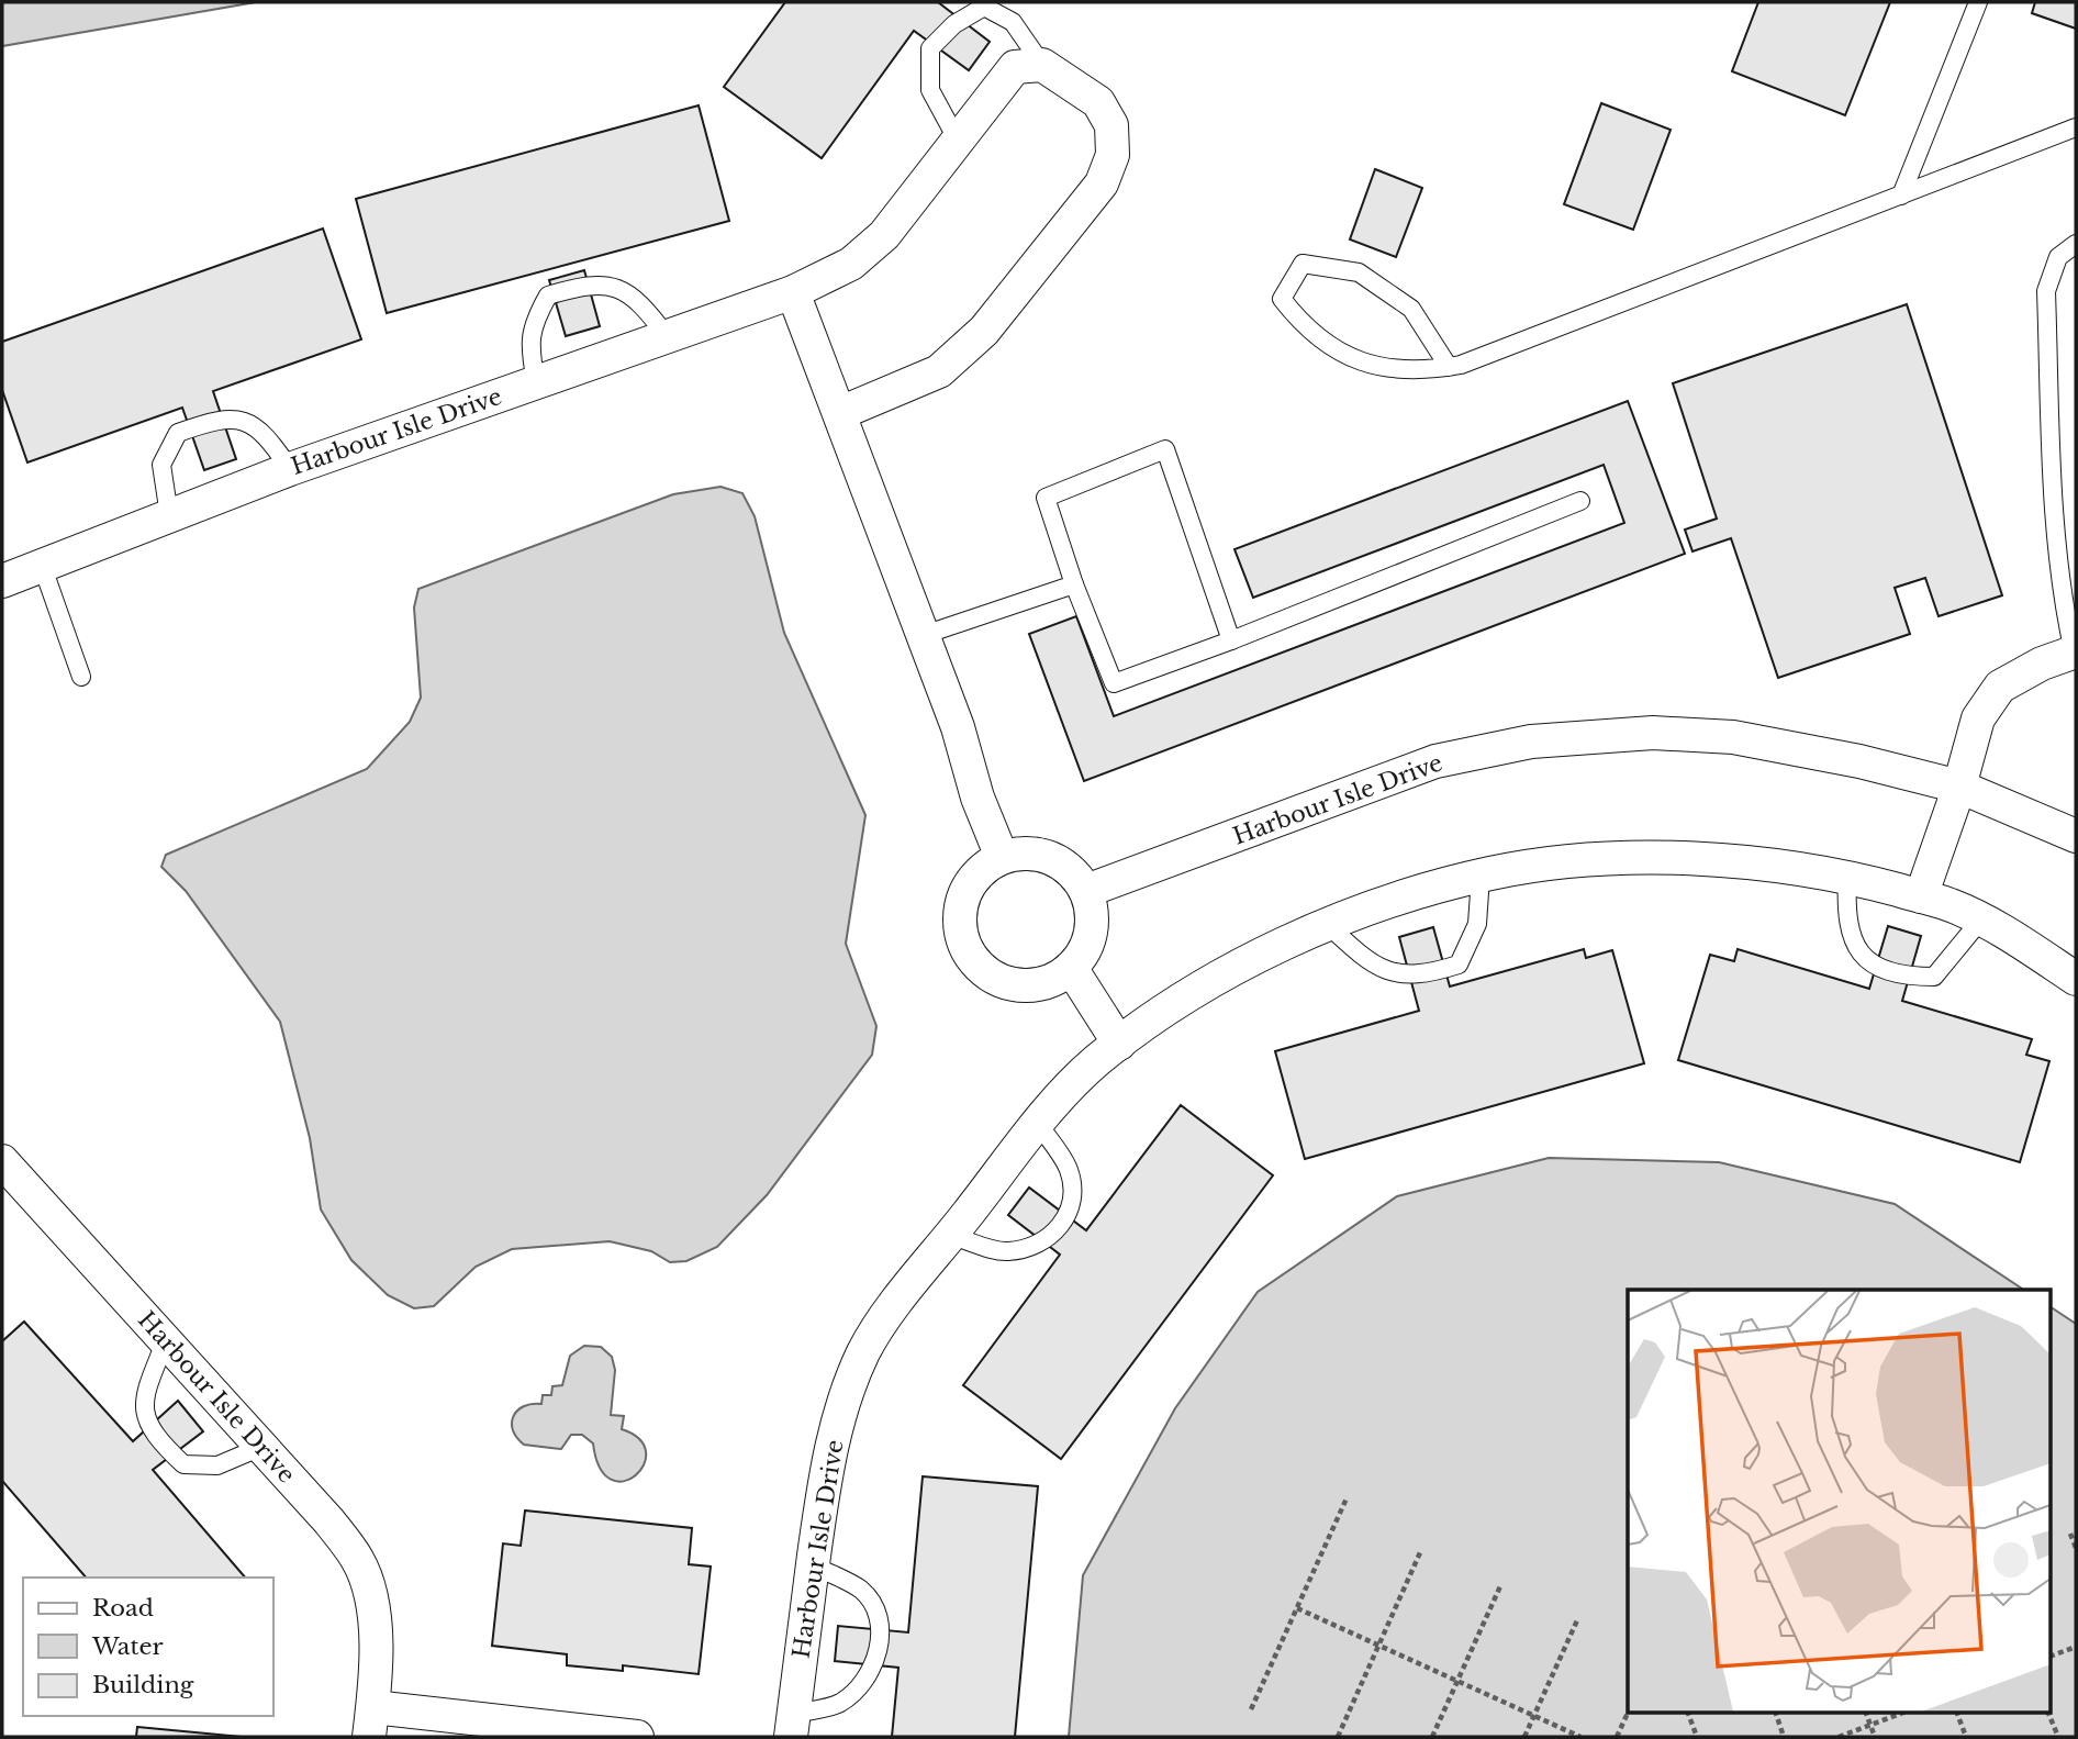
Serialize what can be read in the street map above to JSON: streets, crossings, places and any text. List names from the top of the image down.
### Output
{
  "streets": {
    "street": ["Harbour Isle Drive"]
  },
  "legend": ["Road", "Water", "Building"]
}
